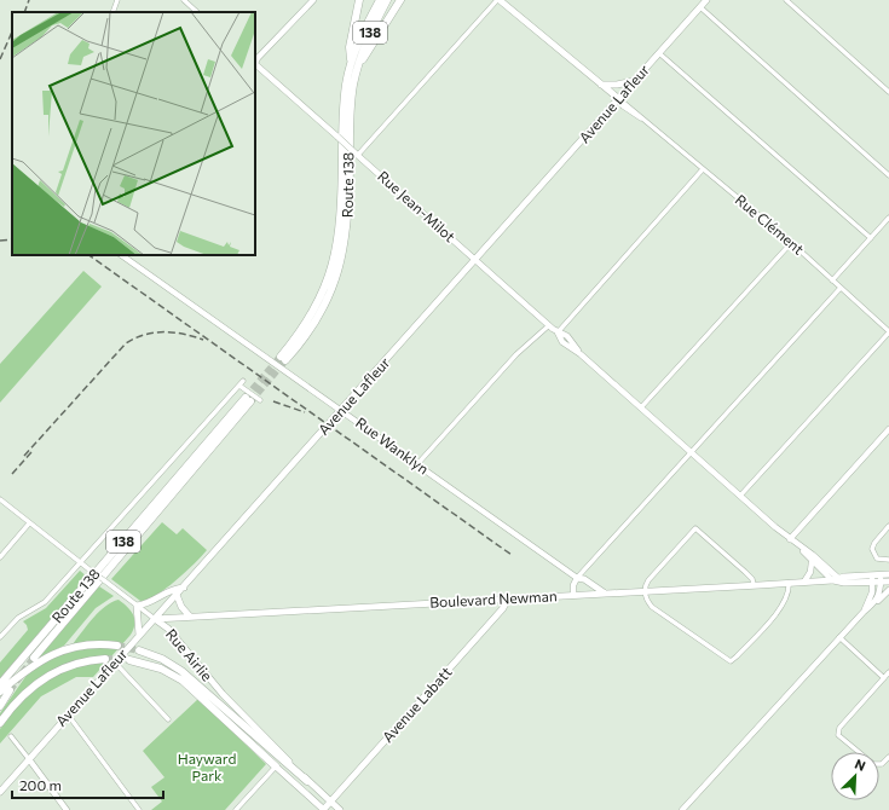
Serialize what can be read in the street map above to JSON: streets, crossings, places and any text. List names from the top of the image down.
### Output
{
  "streets": {
    "highway": ["138", "Route 138"],
    "main road": [
      "Avenue Lafleur",
      "Rue Clément",
      "Boulevard Newman",
      "Rue Airlie",
      "Avenue Labatt"
    ],
    "street": ["Rue Jean-Milot", "Rue Wanklyn"]
  },
  "crossings": [
    ["Avenue Lafleur", "Rue Jean-Milot"],
    ["Avenue Lafleur", "Rue Clément"],
    ["Avenue Lafleur", "Rue Wanklyn"],
    ["Avenue Lafleur", "Boulevard Newman"],
    ["Avenue Lafleur", "Rue Airlie"],
    ["Rue Jean-Milot", "Boulevard Newman"],
    ["Boulevard Newman", "Rue Airlie"],
    ["Boulevard Newman", "Avenue Labatt"],
    ["Rue Airlie", "Avenue Labatt"]
  ],
  "parks": ["Hayward Park"],
  "scale_bar": "200 m",
  "north": "top right"
}
